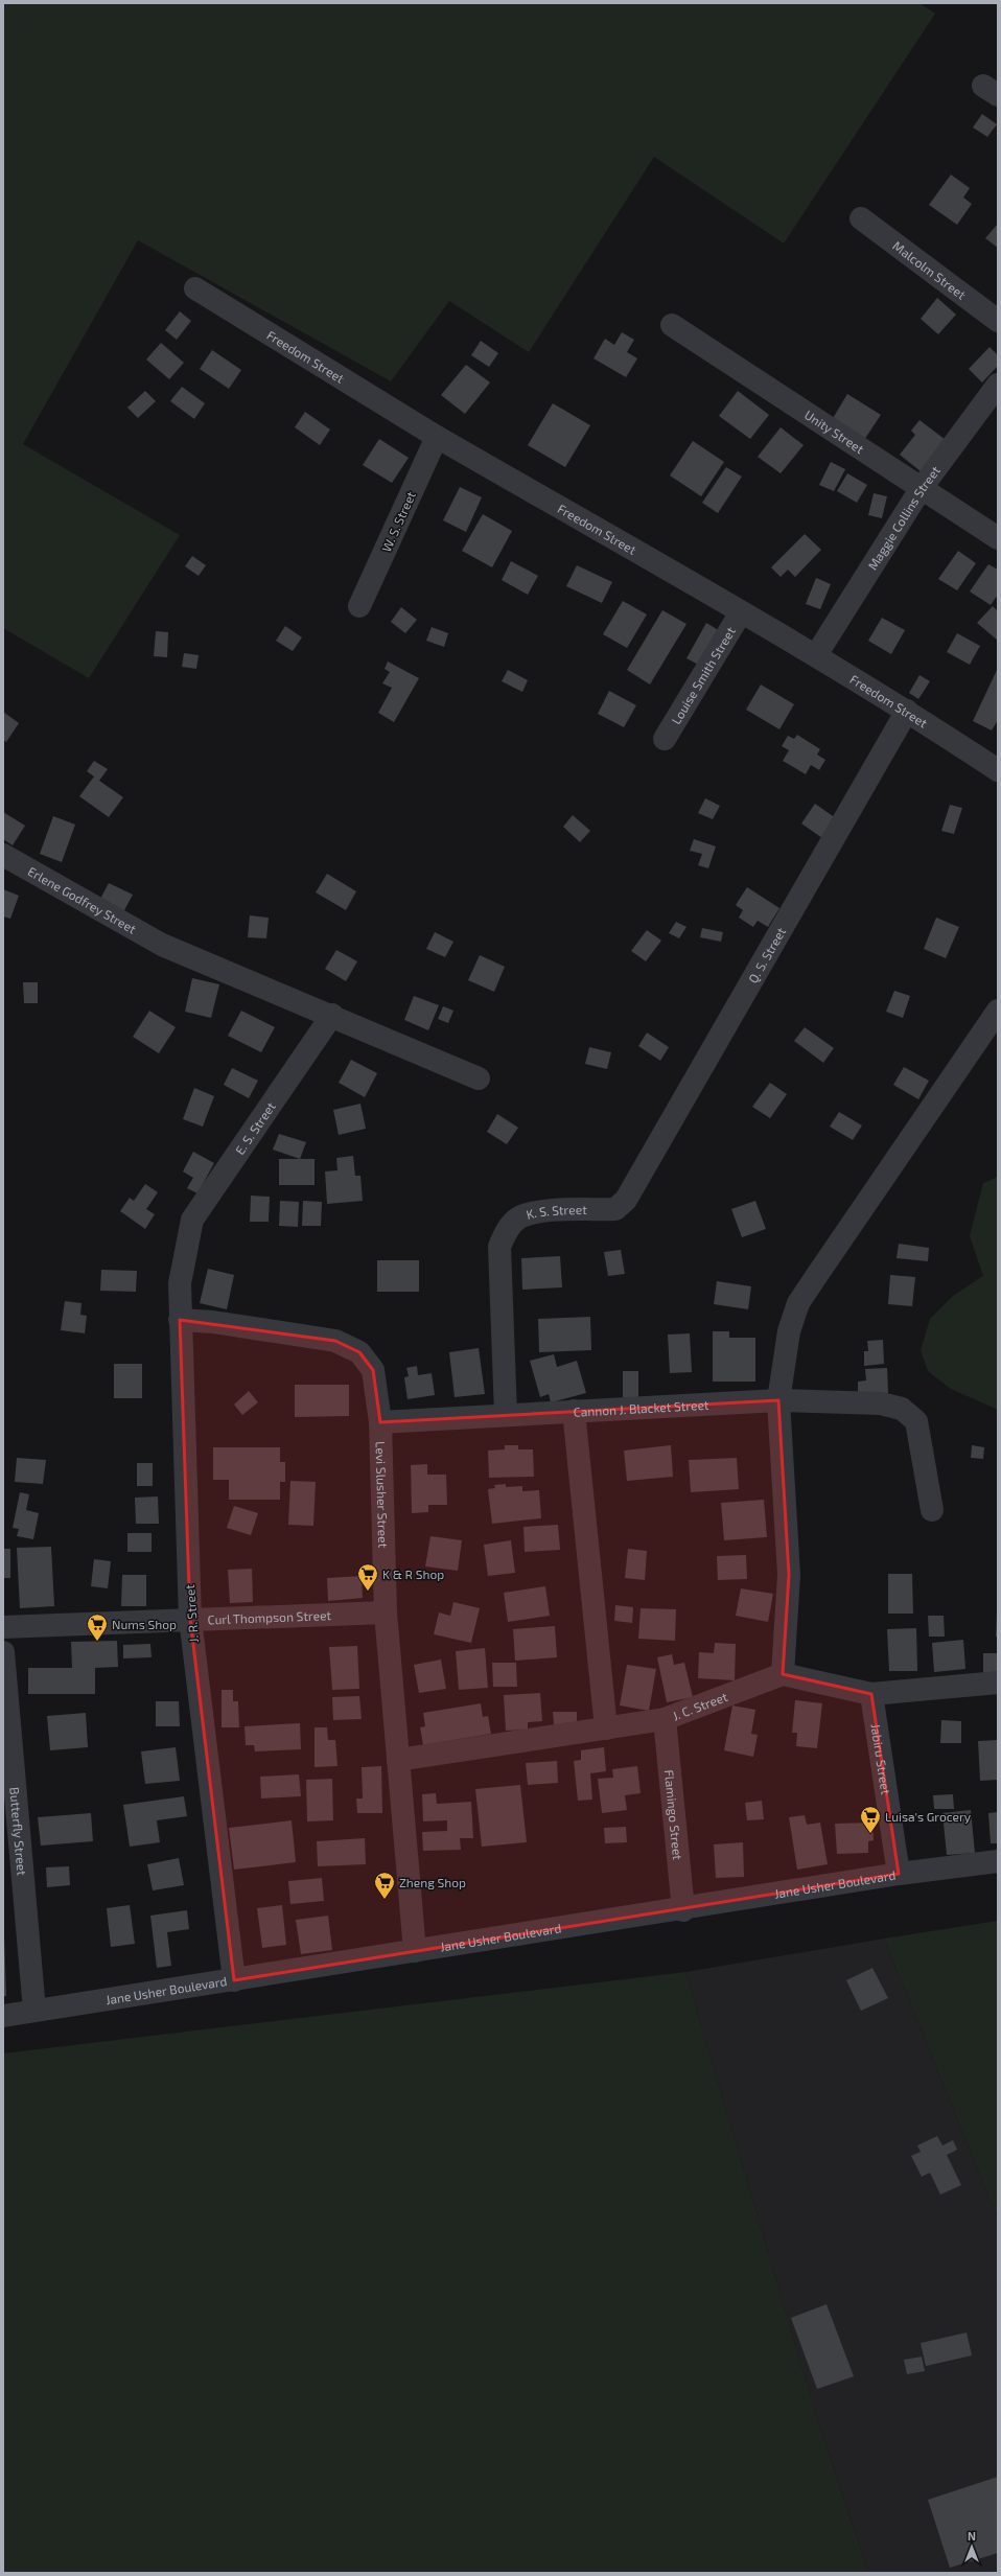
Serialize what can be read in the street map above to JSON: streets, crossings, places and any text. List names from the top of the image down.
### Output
{
  "streets": {
    "street": [
      "Malcolm Street",
      "Freedom Street",
      "Unity Street",
      "Maggie Collins Street",
      "W. S. Street",
      "Louise Smith Street",
      "Erlene Godfrey Street",
      "Q. S. Street",
      "E. S. Street",
      "K. S. Street",
      "Cannon J. Blacket Street",
      "Levi Slusher Street",
      "J. R. Street",
      "Curl Thompson Street",
      "J. C. Street",
      "Jabiru Street",
      "Flamingo Street",
      "Butterfly Street",
      "Jane Usher Boulevard"
    ]
  },
  "crossings": [
    ["Freedom Street", "Maggie Collins Street"],
    ["Freedom Street", "W. S. Street"],
    ["Freedom Street", "Louise Smith Street"],
    ["Freedom Street", "Q. S. Street"],
    ["Unity Street", "Maggie Collins Street"],
    ["Erlene Godfrey Street", "E. S. Street"],
    ["Q. S. Street", "K. S. Street"],
    ["E. S. Street", "J. R. Street"],
    ["K. S. Street", "Cannon J. Blacket Street"],
    ["Cannon J. Blacket Street", "Levi Slusher Street"],
    ["Levi Slusher Street", "J. R. Street"],
    ["Levi Slusher Street", "Curl Thompson Street"],
    ["Levi Slusher Street", "J. C. Street"],
    ["Levi Slusher Street", "Jane Usher Boulevard"],
    ["J. R. Street", "Curl Thompson Street"],
    ["J. R. Street", "Jane Usher Boulevard"],
    ["J. C. Street", "Flamingo Street"],
    ["Jabiru Street", "Jane Usher Boulevard"],
    ["Flamingo Street", "Jane Usher Boulevard"],
    ["Butterfly Street", "Jane Usher Boulevard"]
  ],
  "places": {
    "supermarket": [
      "K & R Shop",
      "Nums Shop",
      "Luisa's Grocery",
      "Zheng Shop"
    ]
  },
  "north": "top"
}
